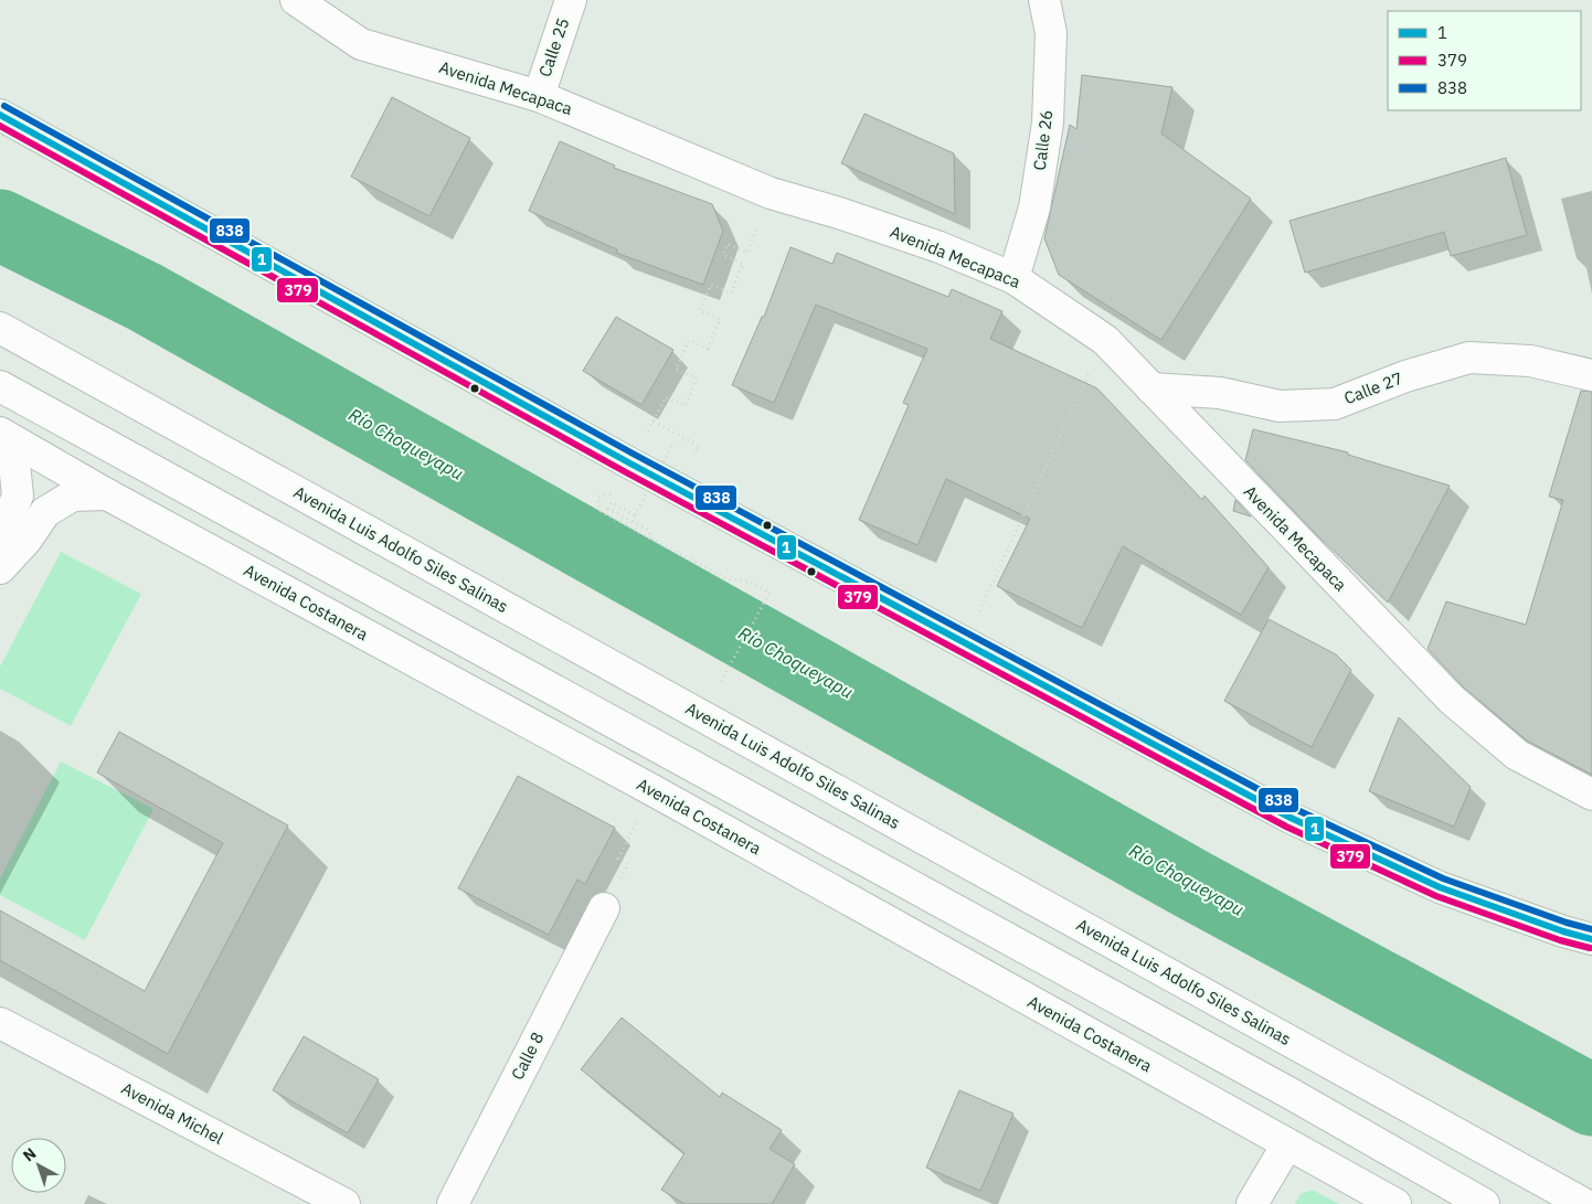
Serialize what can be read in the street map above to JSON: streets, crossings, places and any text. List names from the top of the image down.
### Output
{
  "streets": {
    "main road": [
      "Calle 25",
      "Avenida Mecapaca",
      "Calle 26",
      "Calle 27",
      "Avenida Luis Adolfo Siles Salinas",
      "Avenida Costanera",
      "Calle 8",
      "Avenida Michel"
    ]
  },
  "crossings": [
    ["Calle 25", "Avenida Mecapaca"],
    ["Avenida Mecapaca", "Calle 26"],
    ["Avenida Mecapaca", "Calle 27"]
  ],
  "water": ["Río Choqueyapu"],
  "lines": ["transit line 838", "transit line 1", "transit line 379"],
  "legend": ["1", "379", "838"],
  "north": "top left"
}
